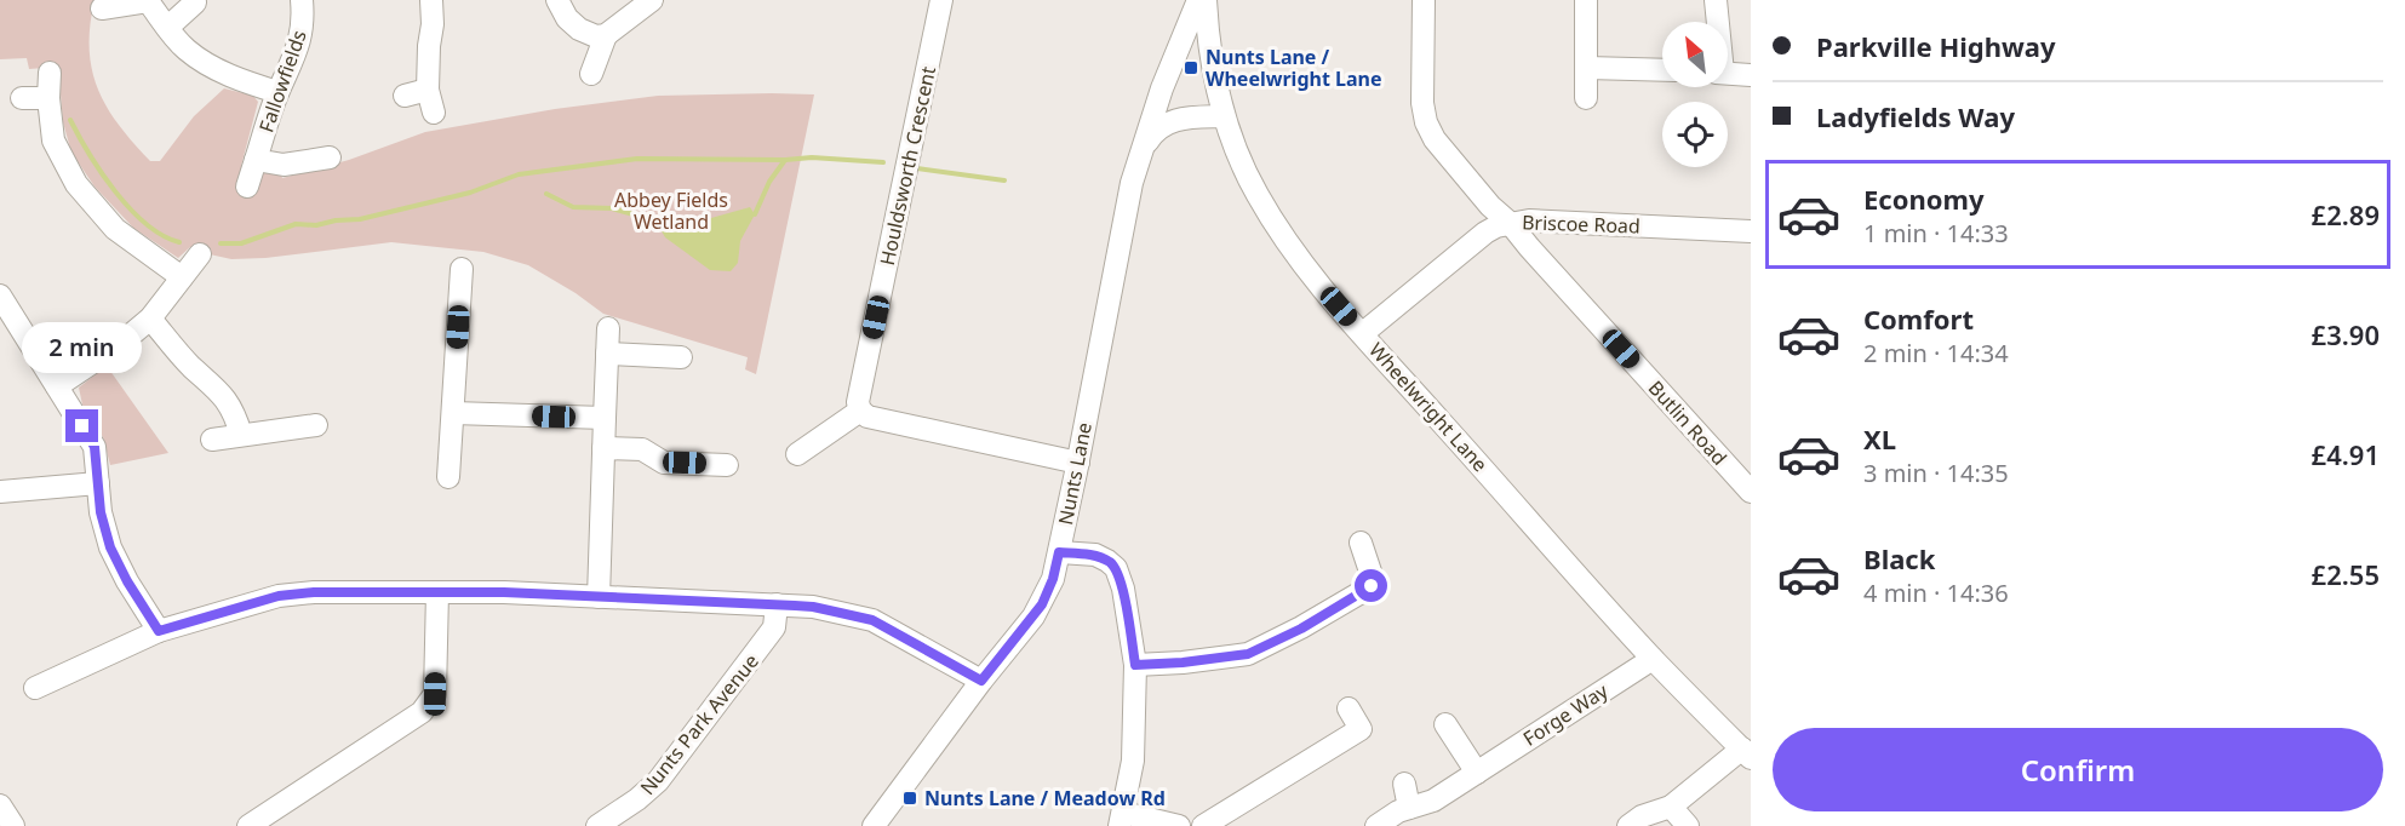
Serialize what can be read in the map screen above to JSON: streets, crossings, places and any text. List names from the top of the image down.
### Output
{
  "streets": {
    "street": [
      "Fallowfields",
      "Houldsworth Crescent",
      "Briscoe Road",
      "Wheelwright Lane",
      "Butlin Road",
      "Nunts Lane",
      "Forge Way",
      "Nunts Park Avenue"
    ]
  },
  "crossings": [
    ["Briscoe Road", "Wheelwright Lane"],
    ["Briscoe Road", "Butlin Road"],
    ["Wheelwright Lane", "Nunts Lane"],
    ["Wheelwright Lane", "Forge Way"]
  ],
  "parks": ["Abbey Fields Wetland"],
  "places": {
    "transit": ["Nunts Lane / Wheelwright Lane", "Nunts Lane / Meadow Rd"]
  },
  "north": "top left",
  "page": {
    "banner": ["Parkville Highway", "Ladyfields Way"],
    "list": [
      {
        "name": "Economy",
        "note": "1 min · 14:33",
        "value": "£2.89"
      },
      {
        "name": "Comfort",
        "note": "2 min · 14:34",
        "value": "£3.90"
      },
      {
        "name": "XL",
        "note": "3 min · 14:35",
        "value": "£4.91"
      },
      {
        "name": "Black",
        "note": "4 min · 14:36",
        "value": "£2.55"
      }
    ],
    "bubble": "2 min",
    "buttons": "Confirm"
  }
}
